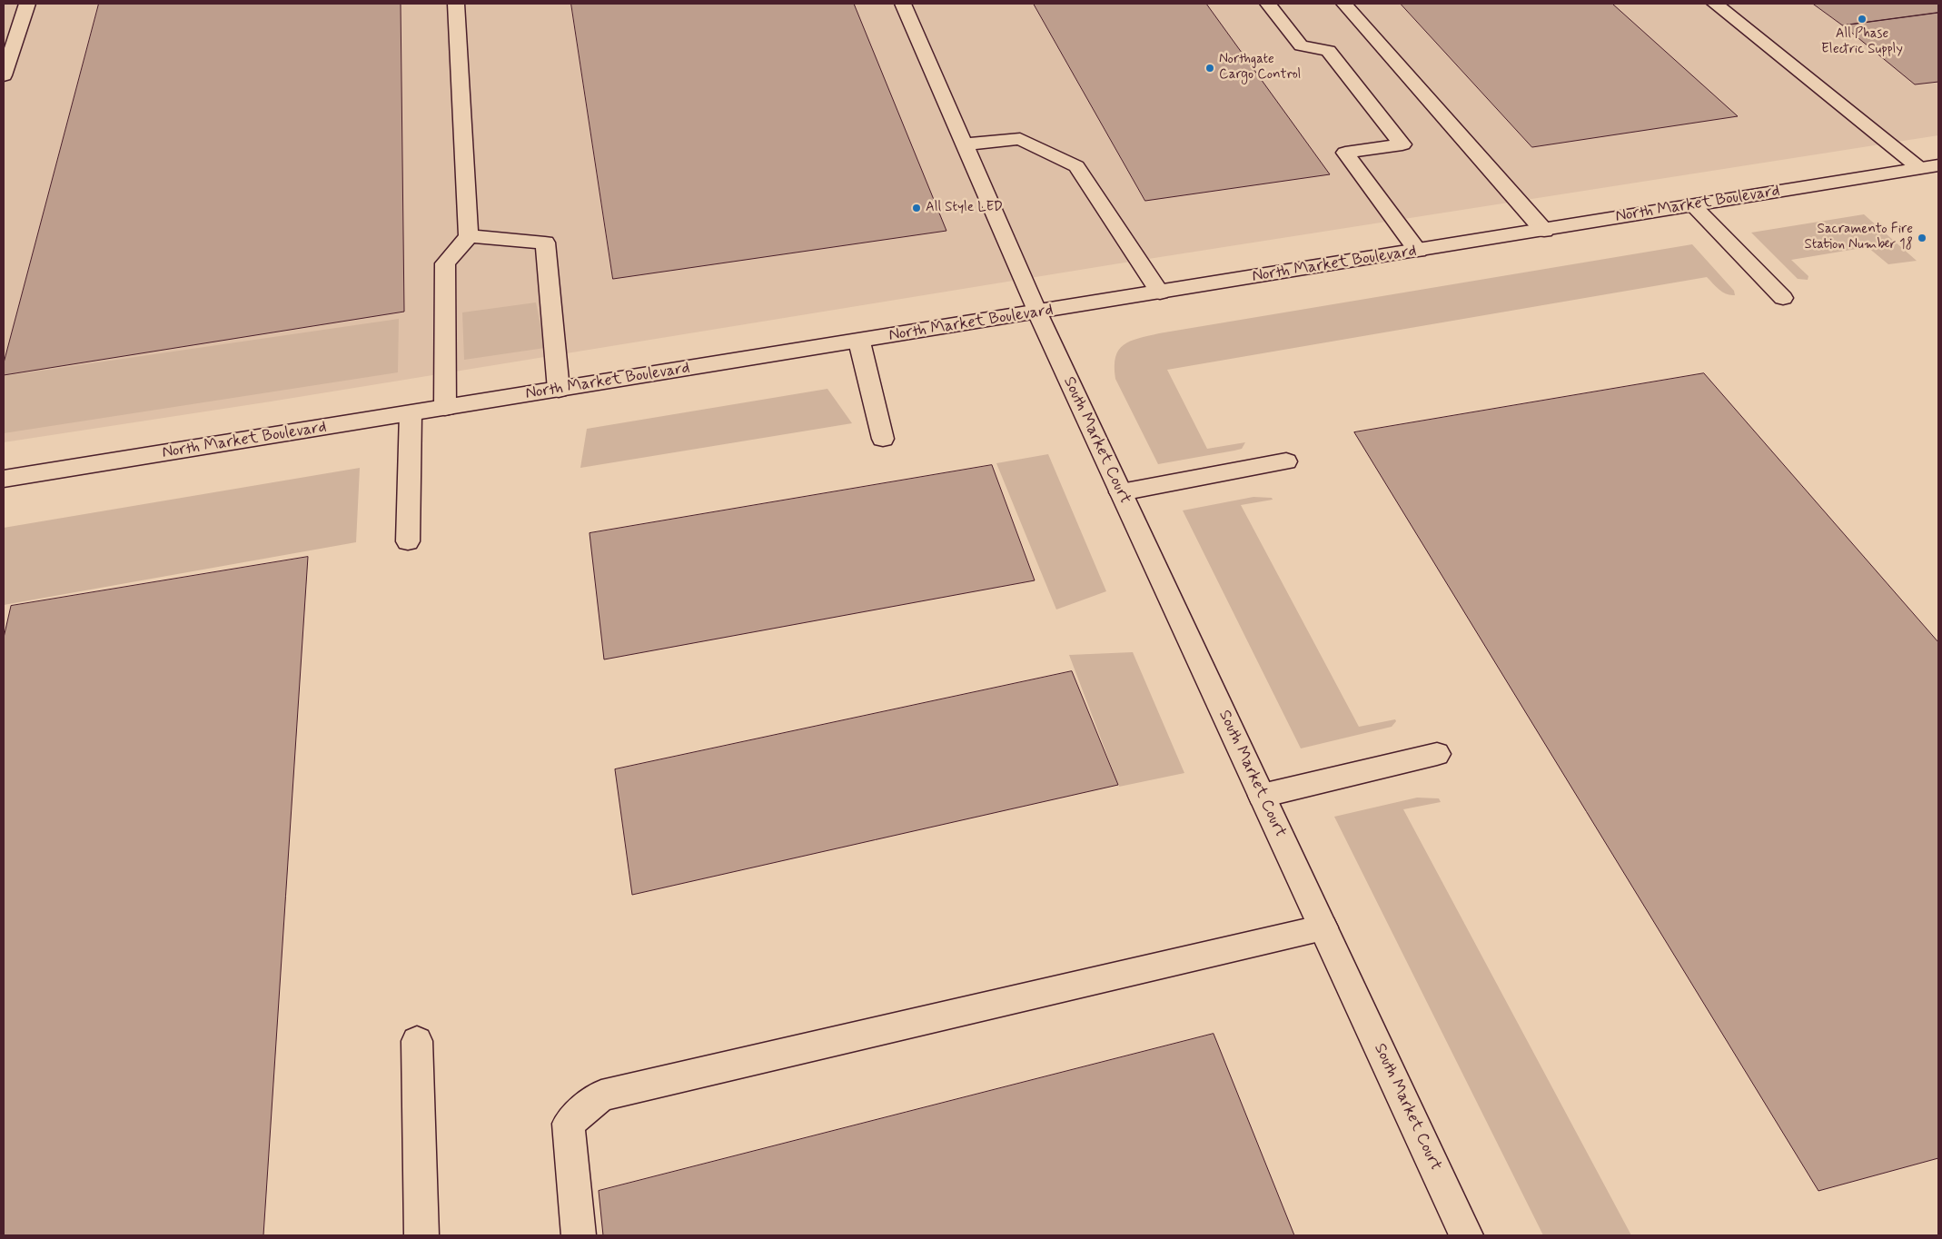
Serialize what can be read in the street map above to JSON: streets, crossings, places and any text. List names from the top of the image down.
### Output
{
  "streets": {
    "main road": ["North Market Boulevard", "South Market Court"]
  },
  "crossings": [
    ["North Market Boulevard", "South Market Court"]
  ],
  "places": [
    "All Phase Electric Supply",
    "Northgate Cargo Control",
    "All Style LED",
    "Sacramento Fire Station Number 18"
  ]
}
